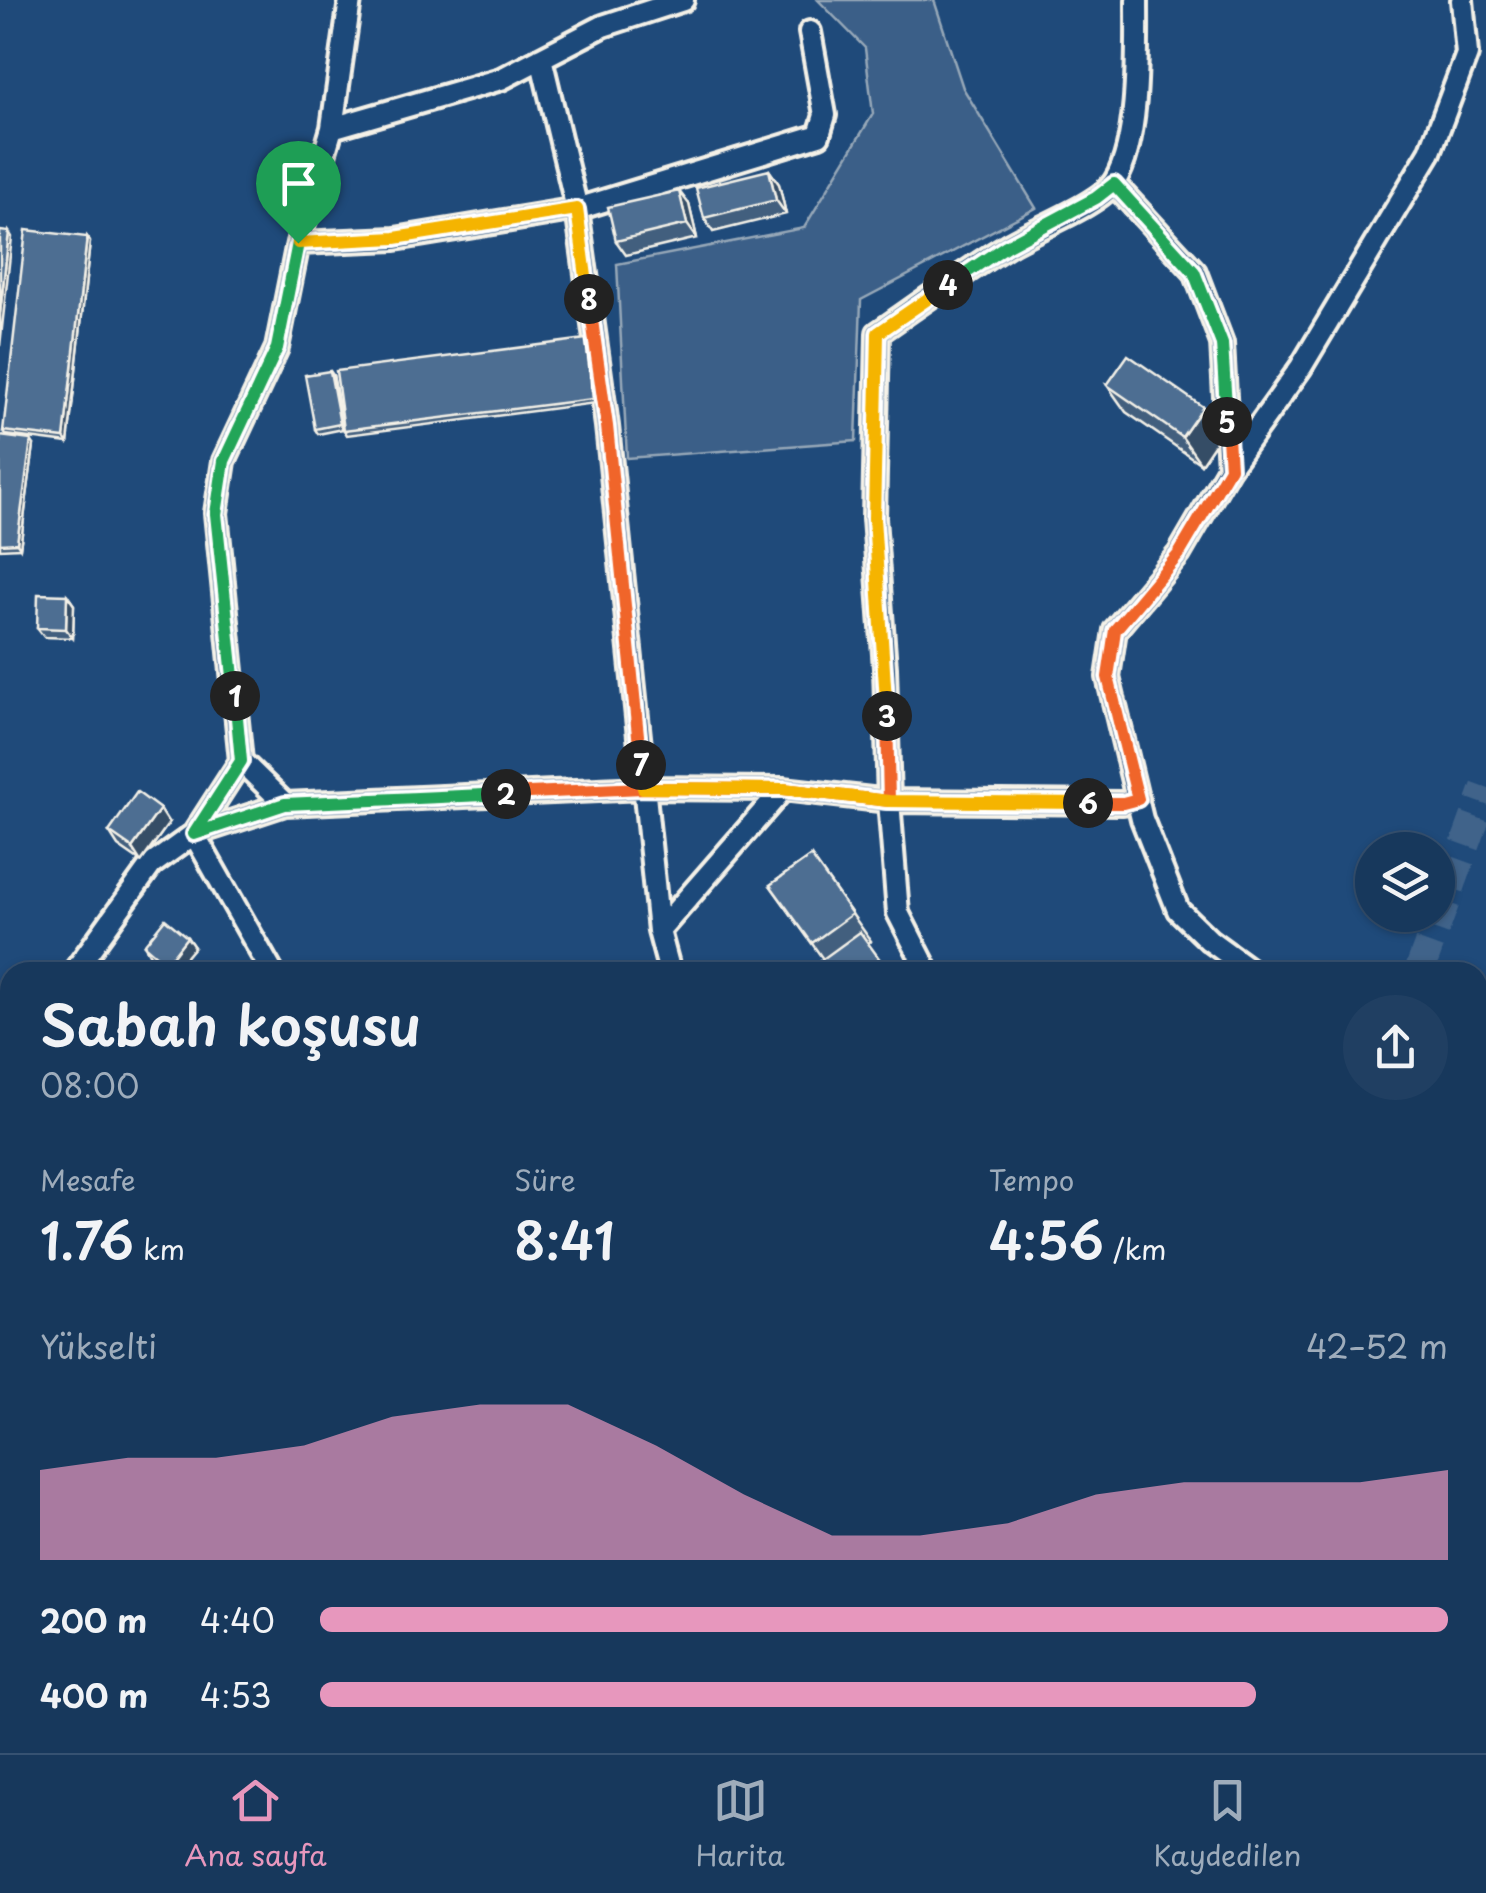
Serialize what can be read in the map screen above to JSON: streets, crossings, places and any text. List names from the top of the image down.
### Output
{
  "page": {
    "pins": [
      "4",
      "8",
      "5",
      "1",
      "3",
      "7",
      "2",
      "6"
    ],
    "heading": ["Sabah koşusu", "08:00"],
    "stats": [
      ["Mesafe", "1.76 km"],
      ["Süre", "8:41"],
      ["Tempo", "4:56 /km"]
    ],
    "chart": ["Yükselti", "42–52 m"],
    "list": [
      {
        "name": "200 m",
        "note": "4:40"
      },
      {
        "name": "400 m",
        "note": "4:53"
      }
    ],
    "tabs": ["Ana sayfa", "Harita", "Kaydedilen"]
  }
}
